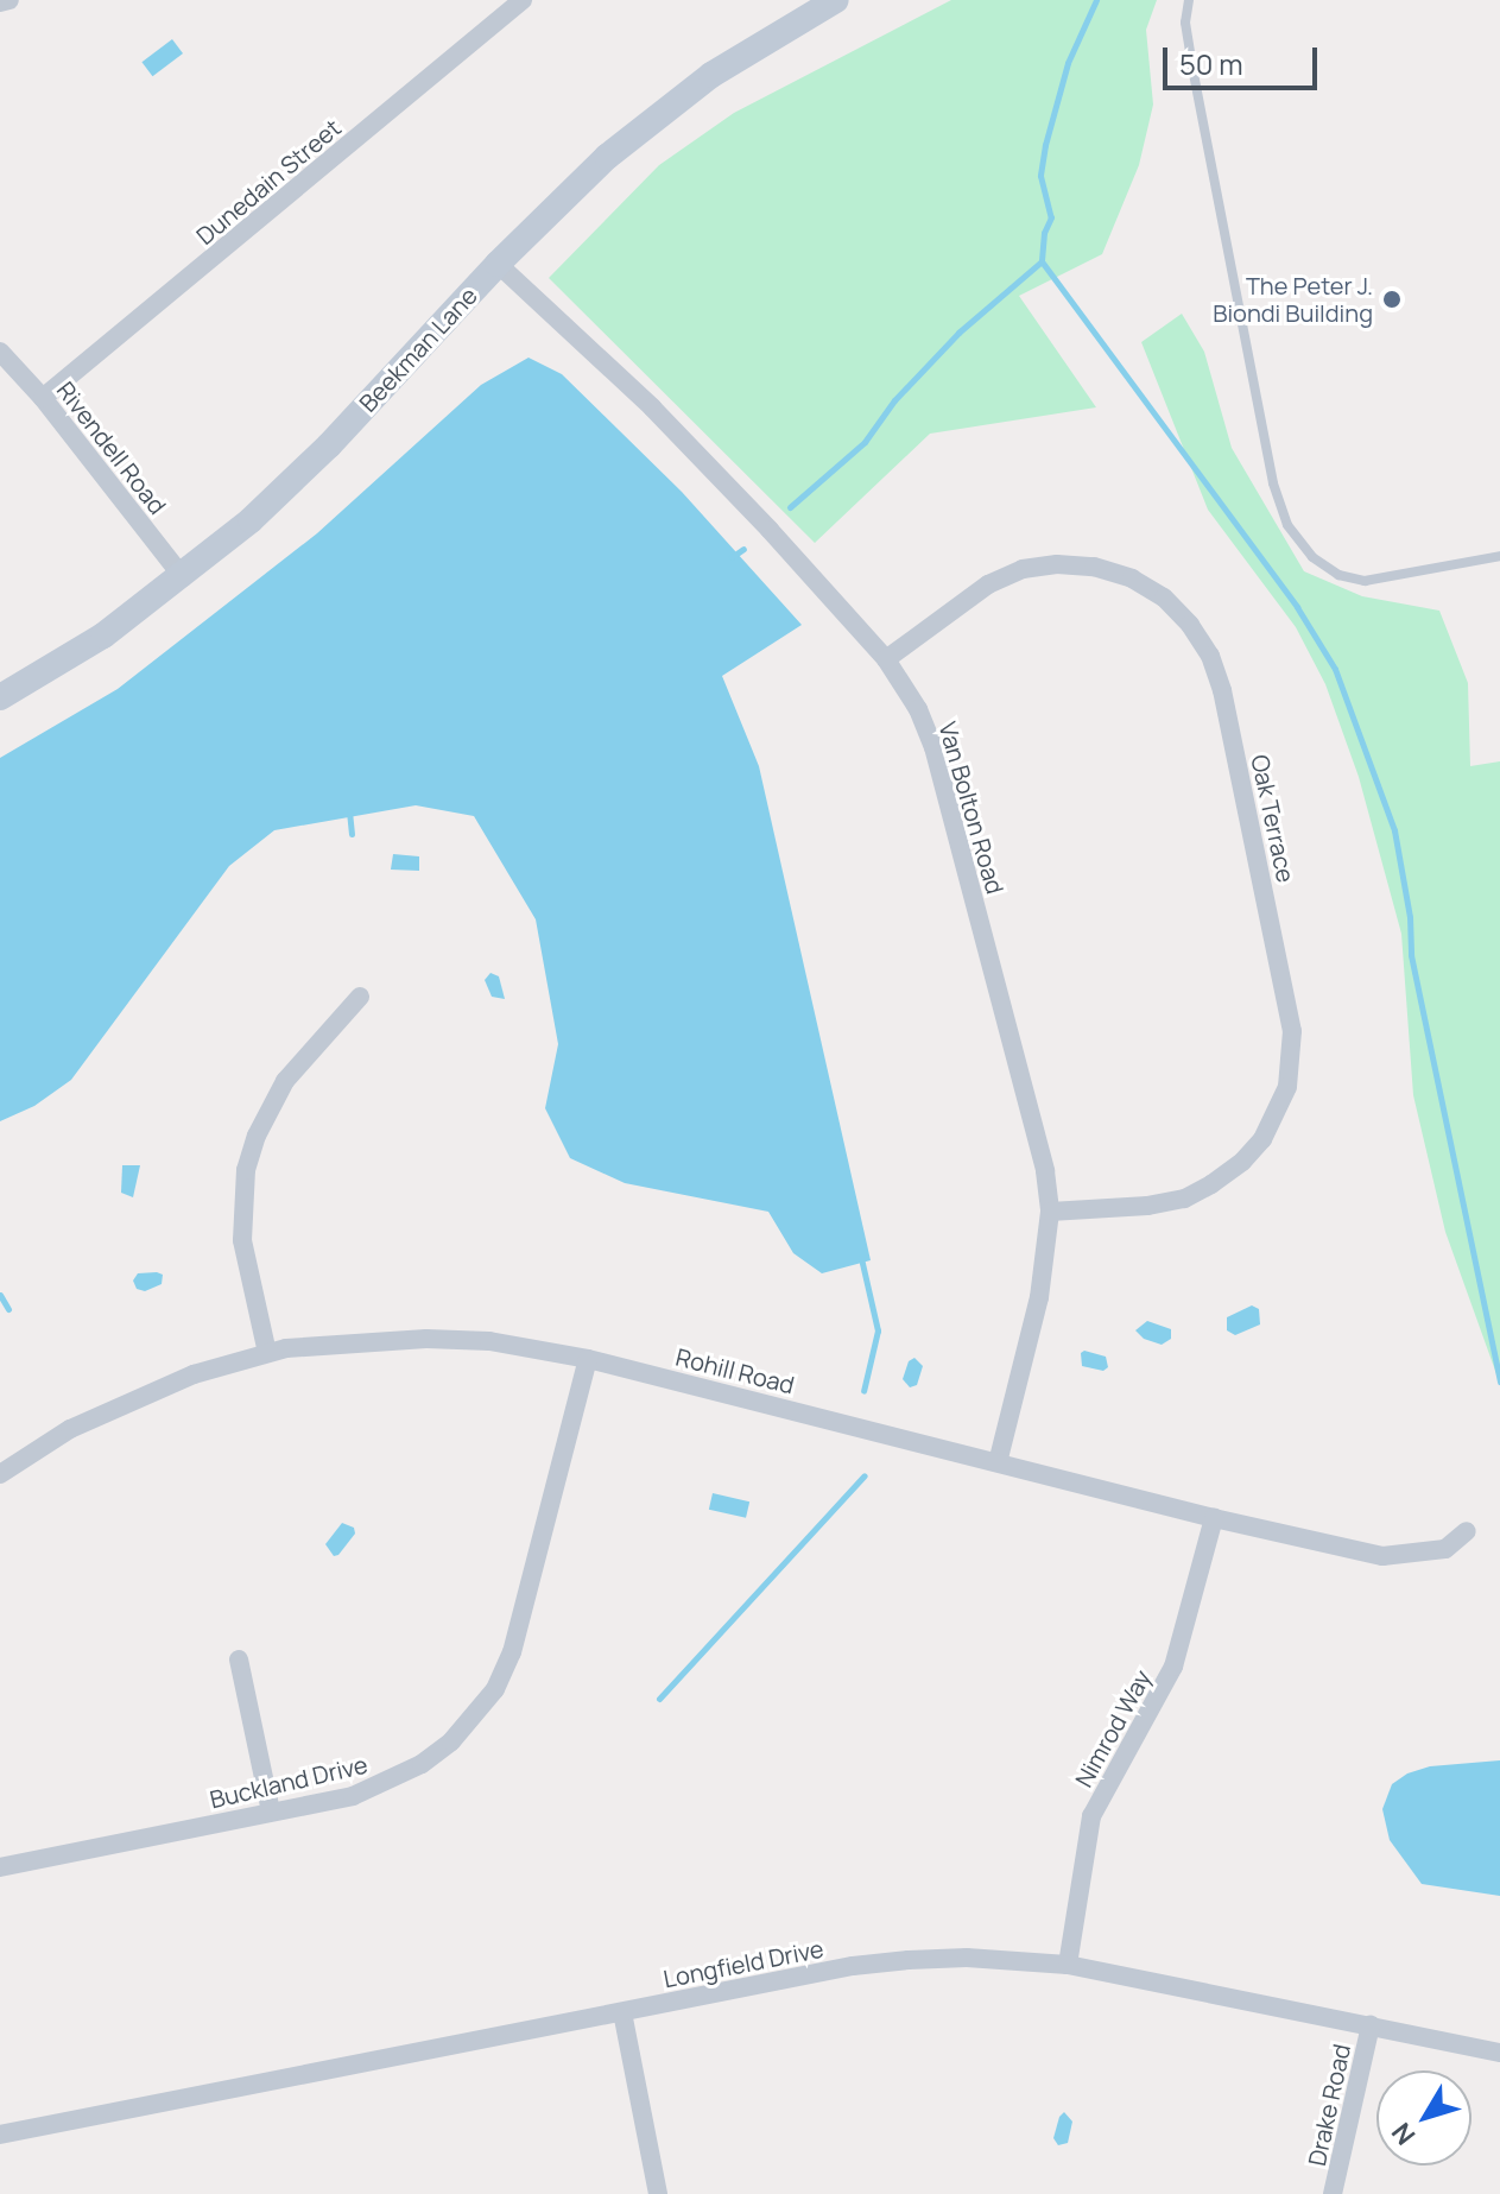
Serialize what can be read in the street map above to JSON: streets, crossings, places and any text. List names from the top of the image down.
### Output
{
  "streets": {
    "street": [
      "Dunedain Street",
      "Beekman Lane",
      "Rivendell Road",
      "Van Bolton Road",
      "Oak Terrace",
      "Rohill Road",
      "Nimrod Way",
      "Buckland Drive",
      "Longfield Drive",
      "Drake Road"
    ]
  },
  "crossings": [
    ["Dunedain Street", "Rivendell Road"],
    ["Beekman Lane", "Rivendell Road"],
    ["Beekman Lane", "Van Bolton Road"],
    ["Van Bolton Road", "Oak Terrace"],
    ["Van Bolton Road", "Rohill Road"],
    ["Rohill Road", "Nimrod Way"],
    ["Rohill Road", "Buckland Drive"],
    ["Nimrod Way", "Longfield Drive"],
    ["Longfield Drive", "Drake Road"]
  ],
  "places": ["The Peter J. Biondi Building"],
  "scale_bar": "50 m",
  "north": "bottom left"
}
